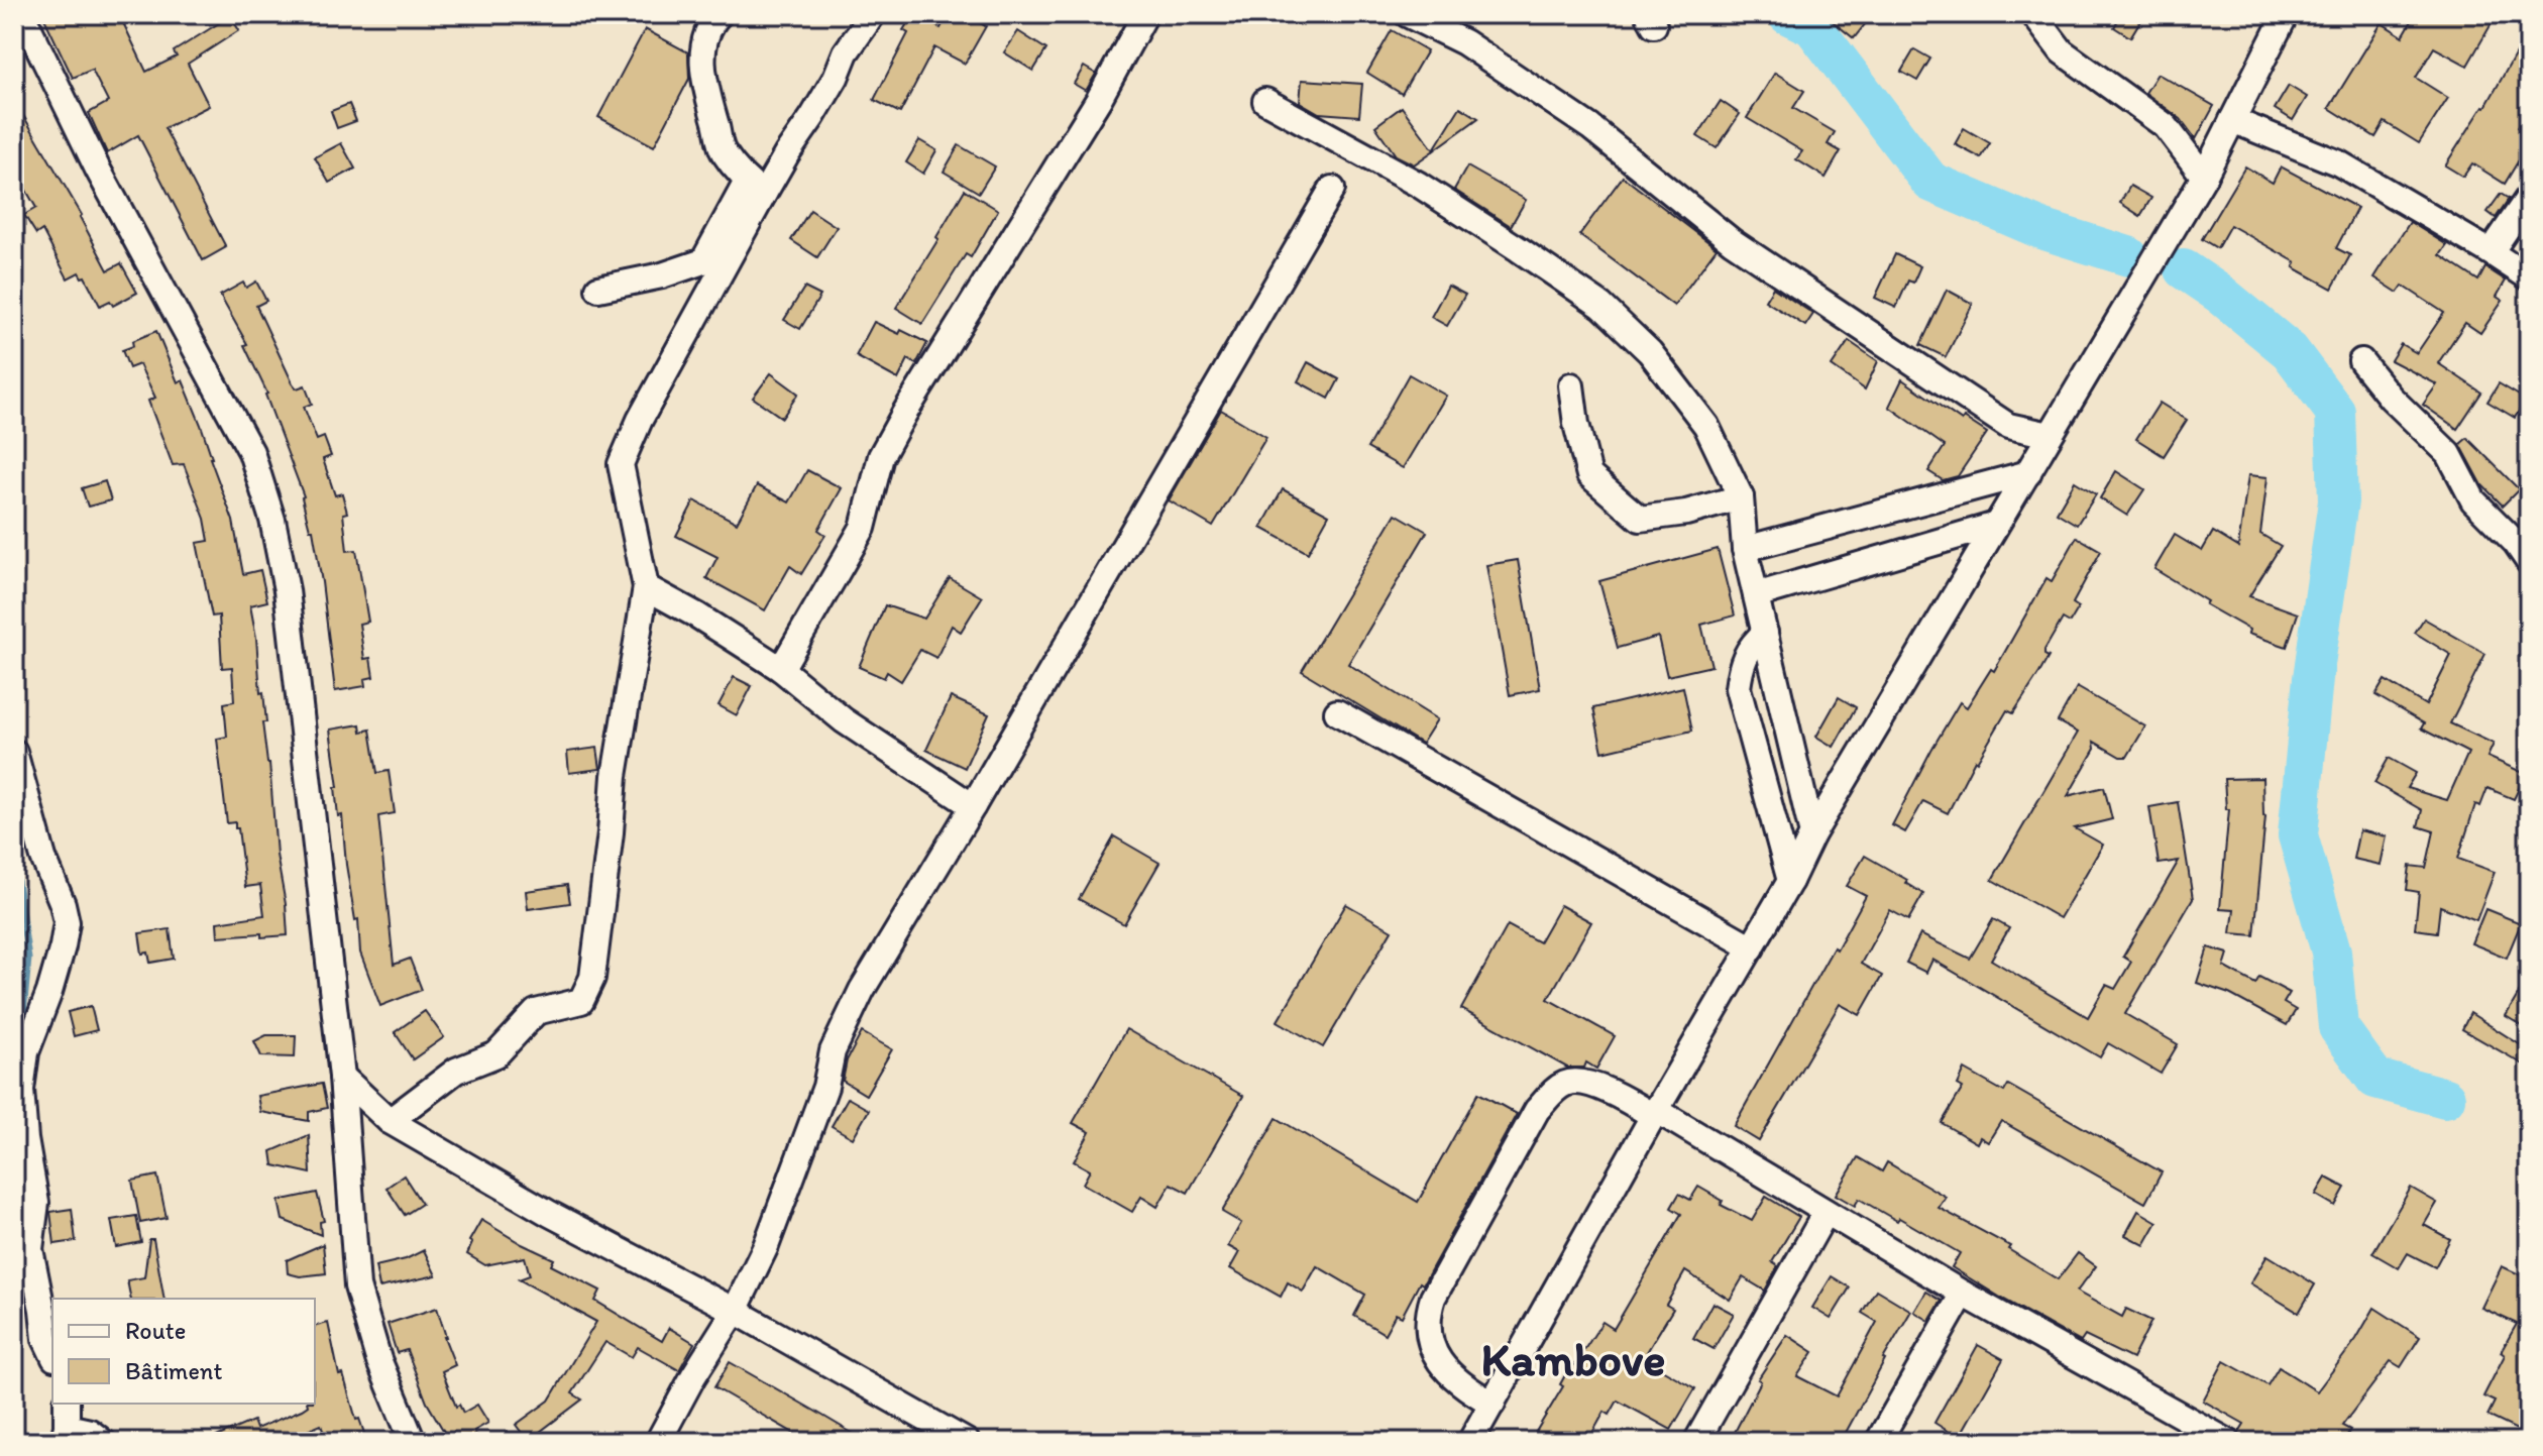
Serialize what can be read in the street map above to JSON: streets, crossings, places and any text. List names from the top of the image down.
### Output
{
  "districts": ["Kambove"],
  "legend": ["Route", "Bâtiment"]
}
